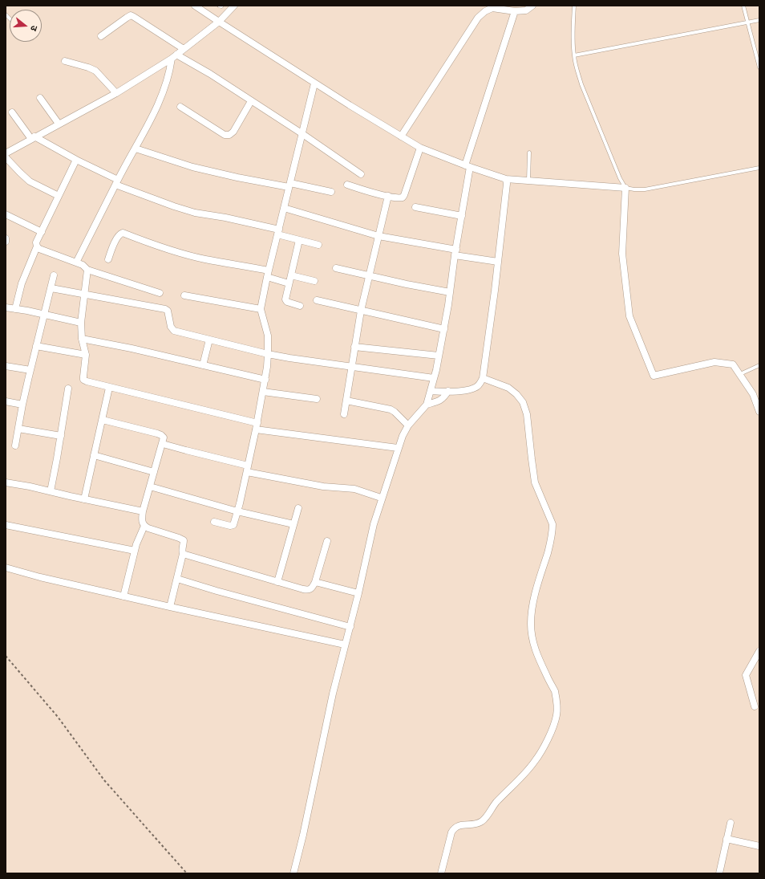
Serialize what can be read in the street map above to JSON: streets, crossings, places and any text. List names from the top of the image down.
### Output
{
  "north": "right"
}
